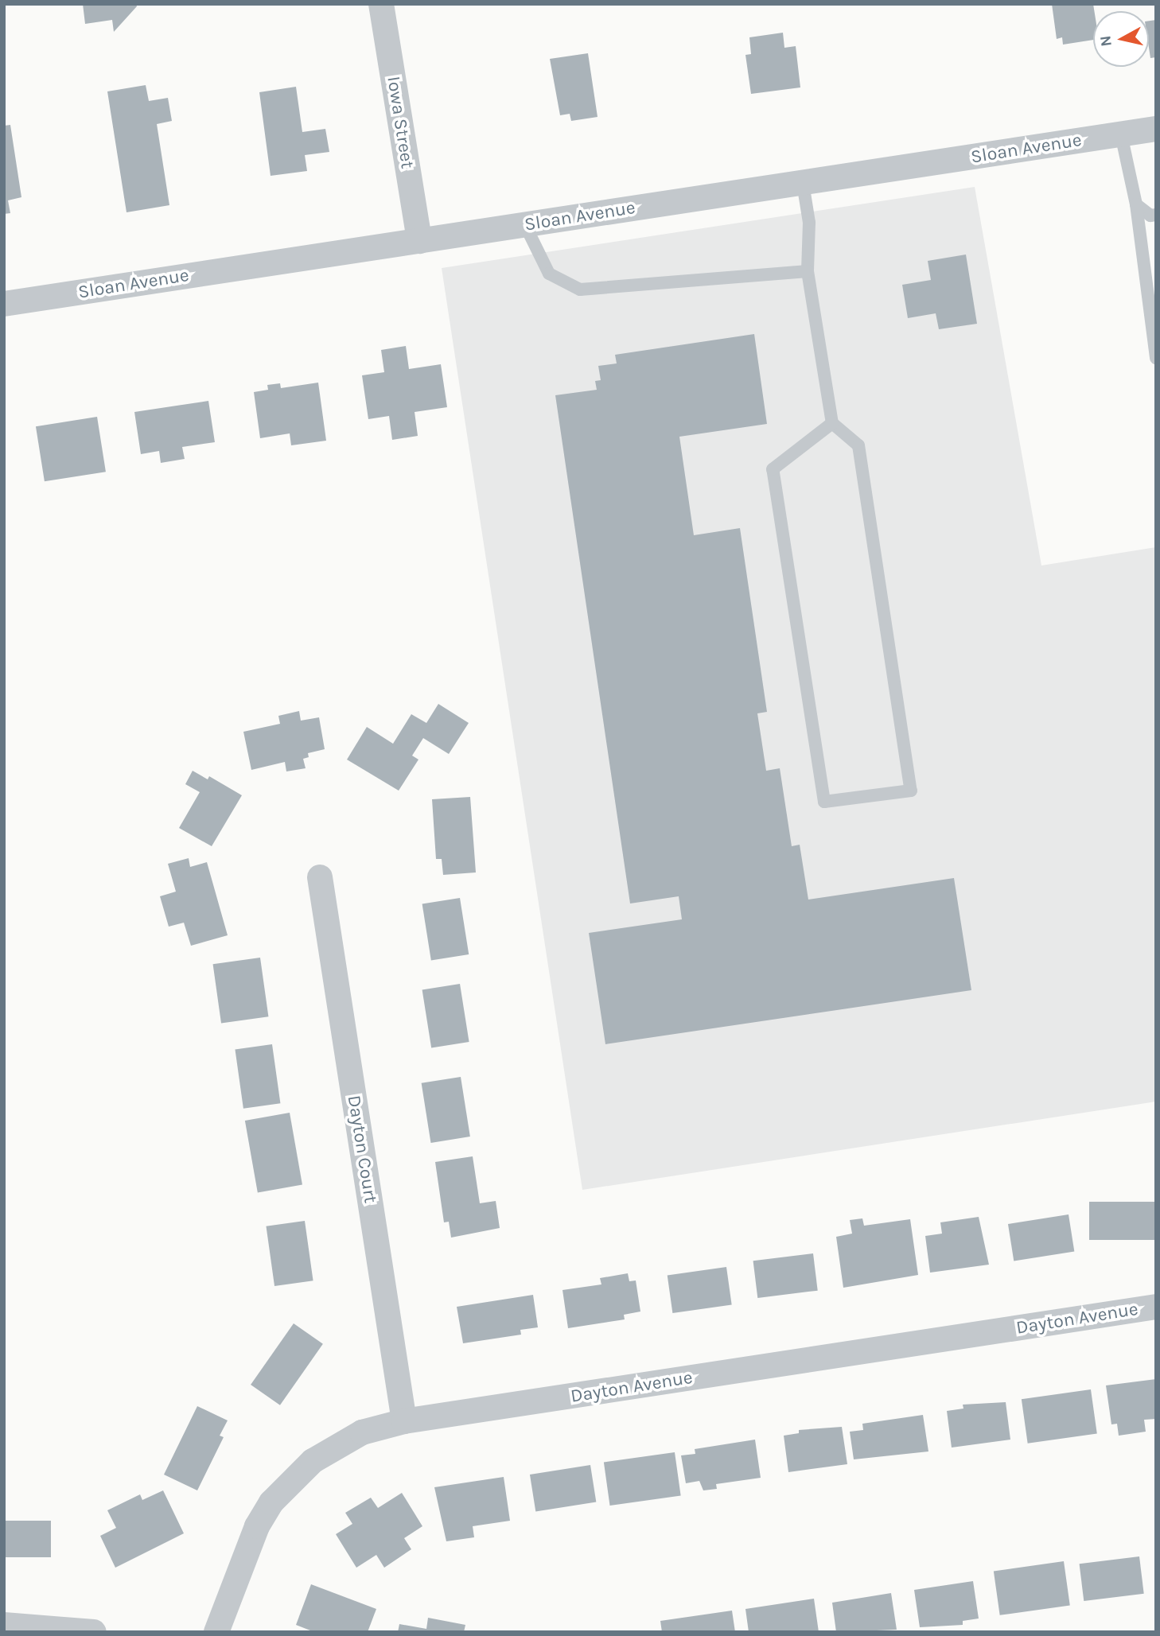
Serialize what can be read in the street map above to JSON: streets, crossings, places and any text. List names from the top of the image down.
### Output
{
  "streets": {
    "street": [
      "Iowa Street",
      "Sloan Avenue",
      "Dayton Court",
      "Dayton Avenue"
    ]
  },
  "crossings": [
    ["Iowa Street", "Sloan Avenue"],
    ["Dayton Court", "Dayton Avenue"]
  ],
  "north": "left"
}
